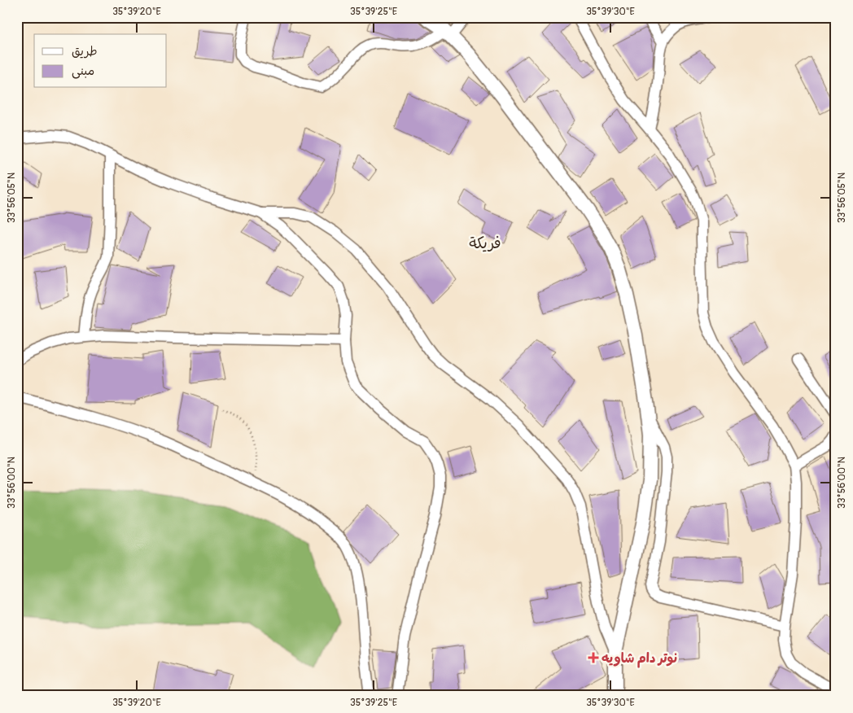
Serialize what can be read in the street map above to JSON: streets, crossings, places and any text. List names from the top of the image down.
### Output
{
  "districts": ["فريكة"],
  "places": {
    "health": ["نوتر دام شاويه"]
  },
  "legend": ["طريق", "مبنى"],
  "coordinates": [
    "35°39'20\"E",
    "35°39'25\"E",
    "35°39'30\"E",
    "33°56'05\"N",
    "33°56'00\"N"
  ]
}
